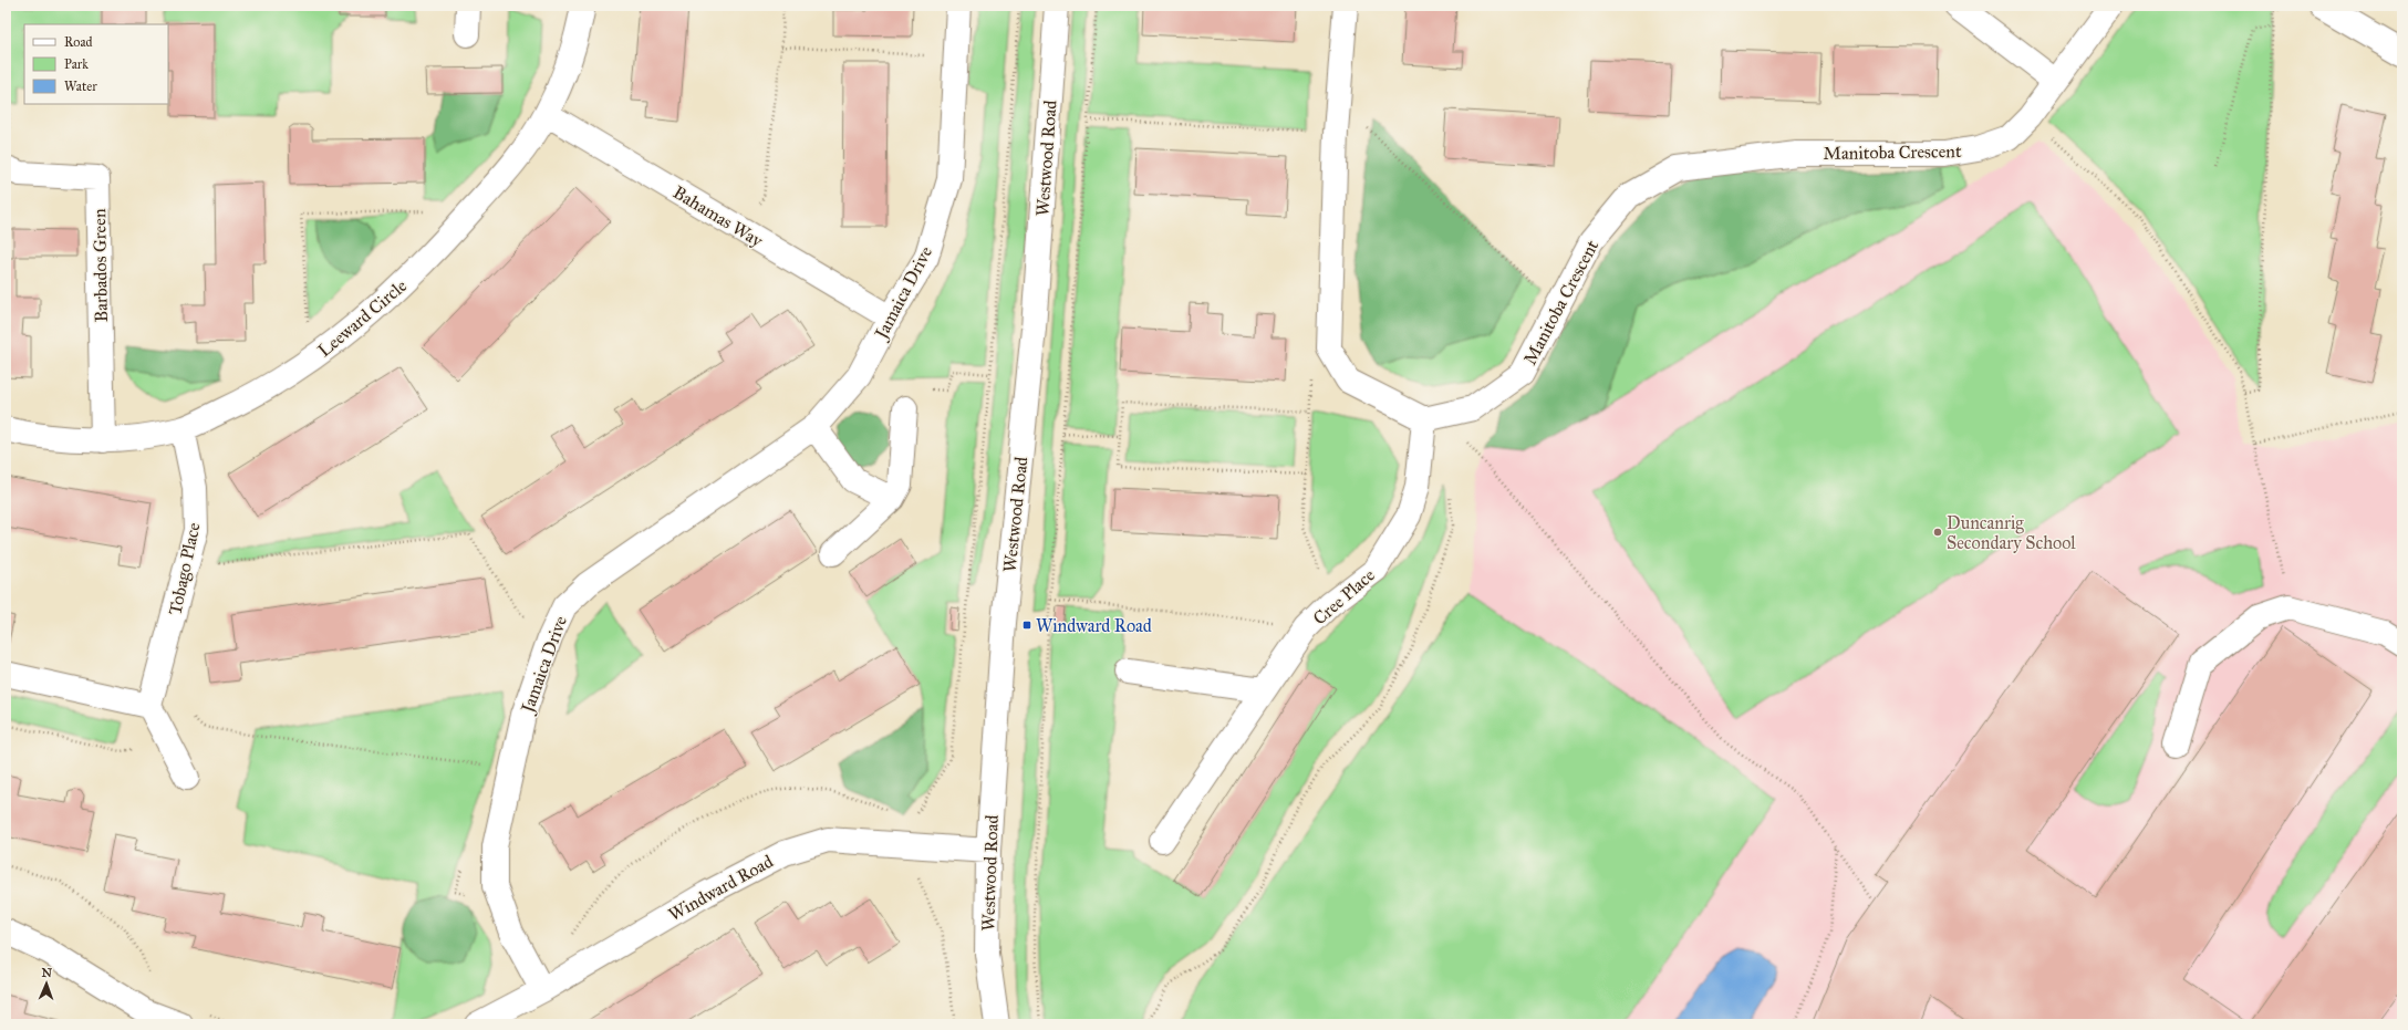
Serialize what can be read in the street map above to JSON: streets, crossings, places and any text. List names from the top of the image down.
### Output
{
  "streets": {
    "street": [
      "Manitoba Crescent",
      "Westwood Road",
      "Bahamas Way",
      "Barbados Green",
      "Jamaica Drive",
      "Leeward Circle",
      "Tobago Place",
      "Cree Place",
      "Windward Road"
    ]
  },
  "crossings": [
    ["Manitoba Crescent", "Cree Place"],
    ["Westwood Road", "Windward Road"],
    ["Bahamas Way", "Jamaica Drive"],
    ["Bahamas Way", "Leeward Circle"],
    ["Barbados Green", "Leeward Circle"],
    ["Jamaica Drive", "Windward Road"],
    ["Leeward Circle", "Tobago Place"]
  ],
  "places": {
    "other": ["Duncanrig Secondary School"],
    "transit": ["Windward Road"]
  },
  "legend": ["Road", "Park", "Water"],
  "north": "top"
}
